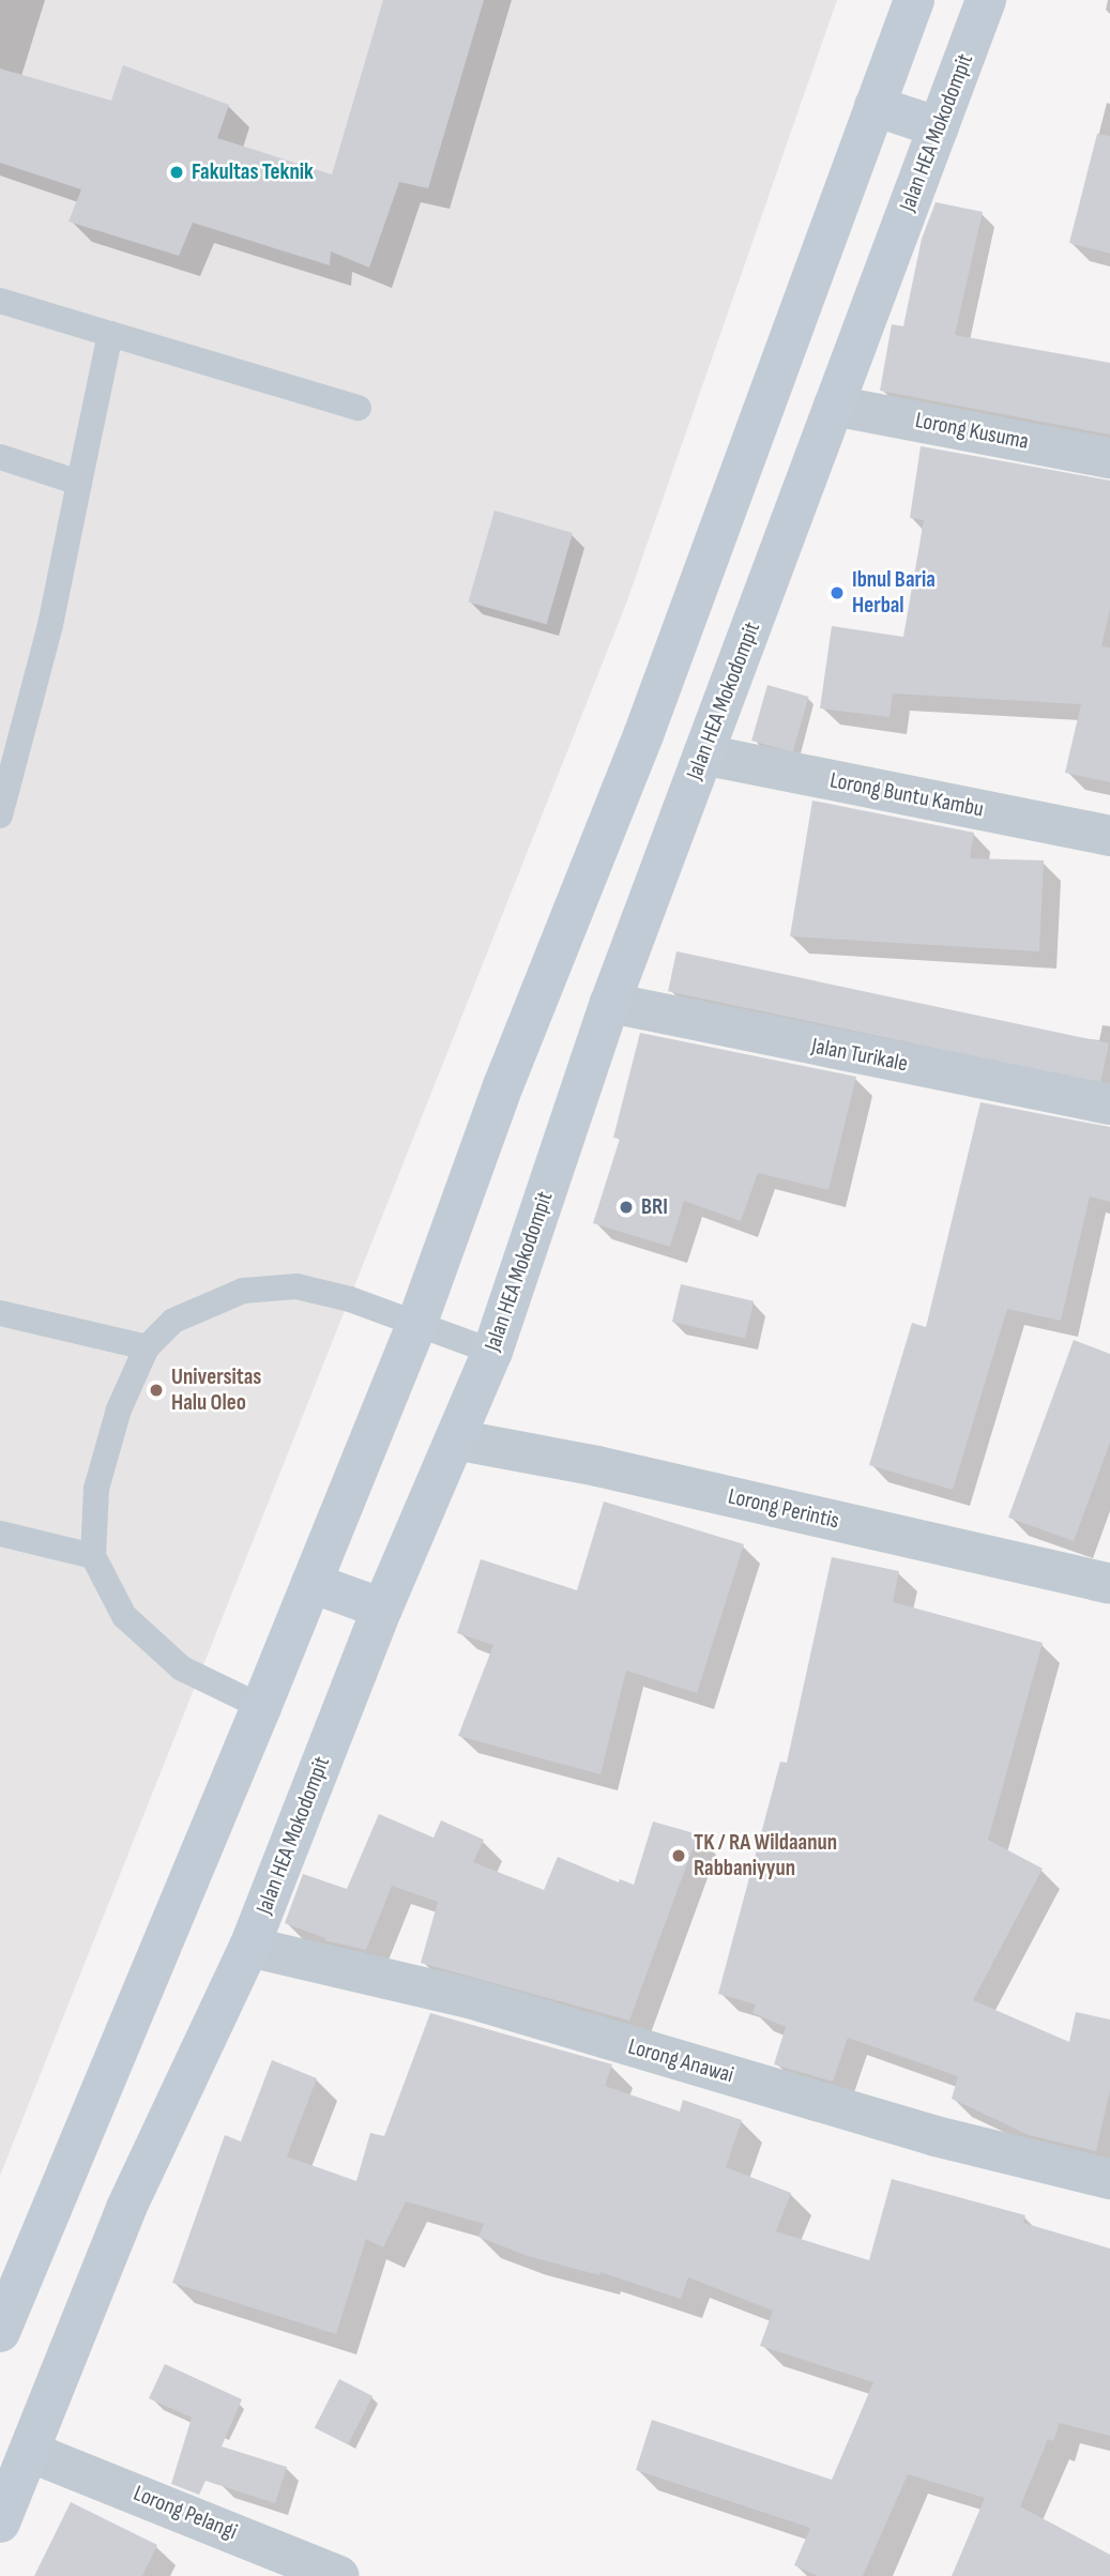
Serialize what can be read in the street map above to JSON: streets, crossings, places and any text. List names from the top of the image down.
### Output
{
  "streets": {
    "street": [
      "Jalan HEA Mokodompit",
      "Lorong Kusuma",
      "Lorong Buntu Kambu",
      "Jalan Turikale",
      "Lorong Perintis",
      "Lorong Anawai",
      "Lorong Pelangi"
    ]
  },
  "crossings": [
    ["Jalan HEA Mokodompit", "Lorong Kusuma"],
    ["Jalan HEA Mokodompit", "Lorong Buntu Kambu"],
    ["Jalan HEA Mokodompit", "Jalan Turikale"],
    ["Jalan HEA Mokodompit", "Lorong Perintis"],
    ["Jalan HEA Mokodompit", "Lorong Anawai"],
    ["Jalan HEA Mokodompit", "Lorong Pelangi"]
  ],
  "places": [
    "Fakultas Teknik",
    "Ibnul Baria Herbal",
    "BRI",
    "Universitas Halu Oleo",
    "TK / RA Wildaanun Rabbaniyyun"
  ]
}
